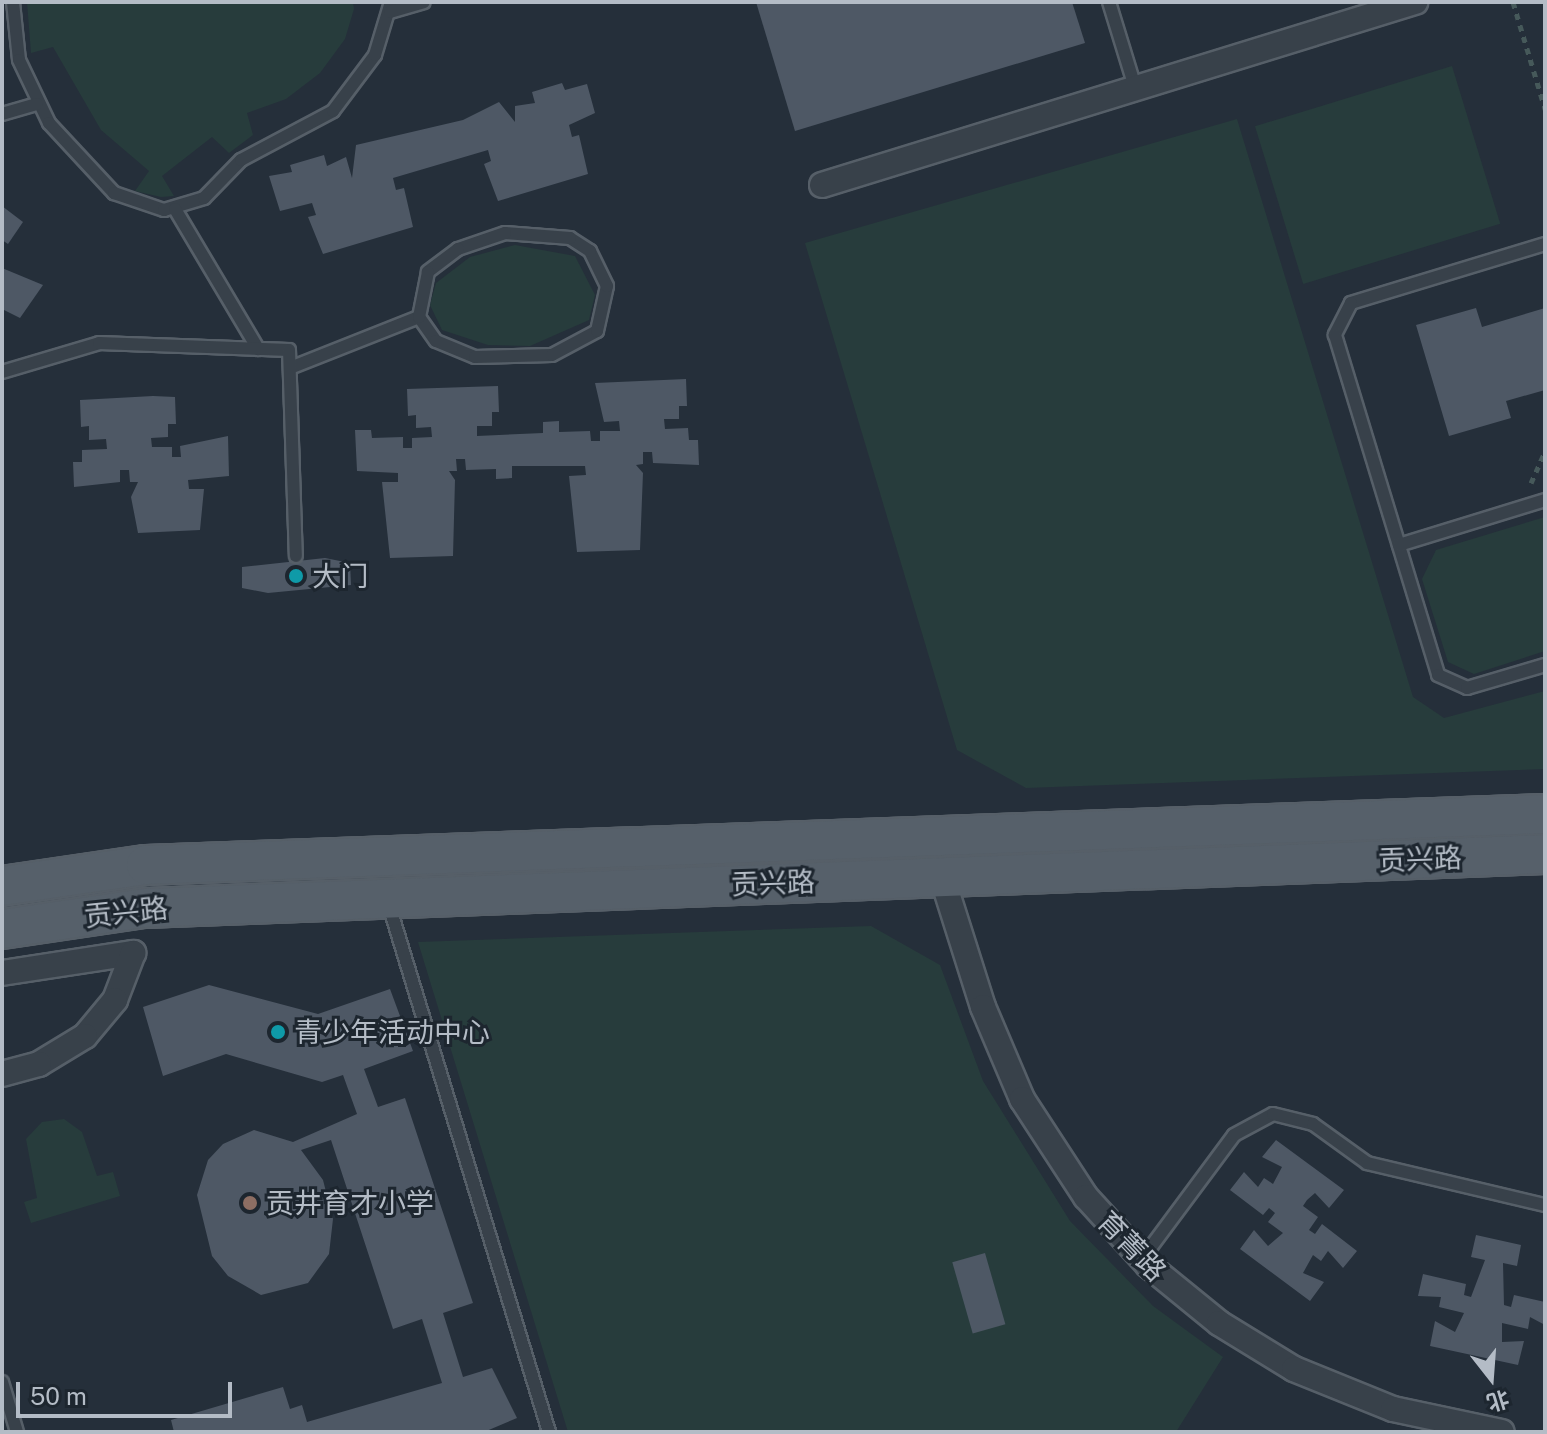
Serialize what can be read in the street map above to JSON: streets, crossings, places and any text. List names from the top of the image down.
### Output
{
  "streets": {
    "main road": ["贡兴路"],
    "street": ["育菁路"]
  },
  "crossings": [
    ["贡兴路", "育菁路"]
  ],
  "places": ["大门", "青少年活动中心", "贡井育才小学"],
  "scale_bar": "50 m",
  "north": "bottom"
}
